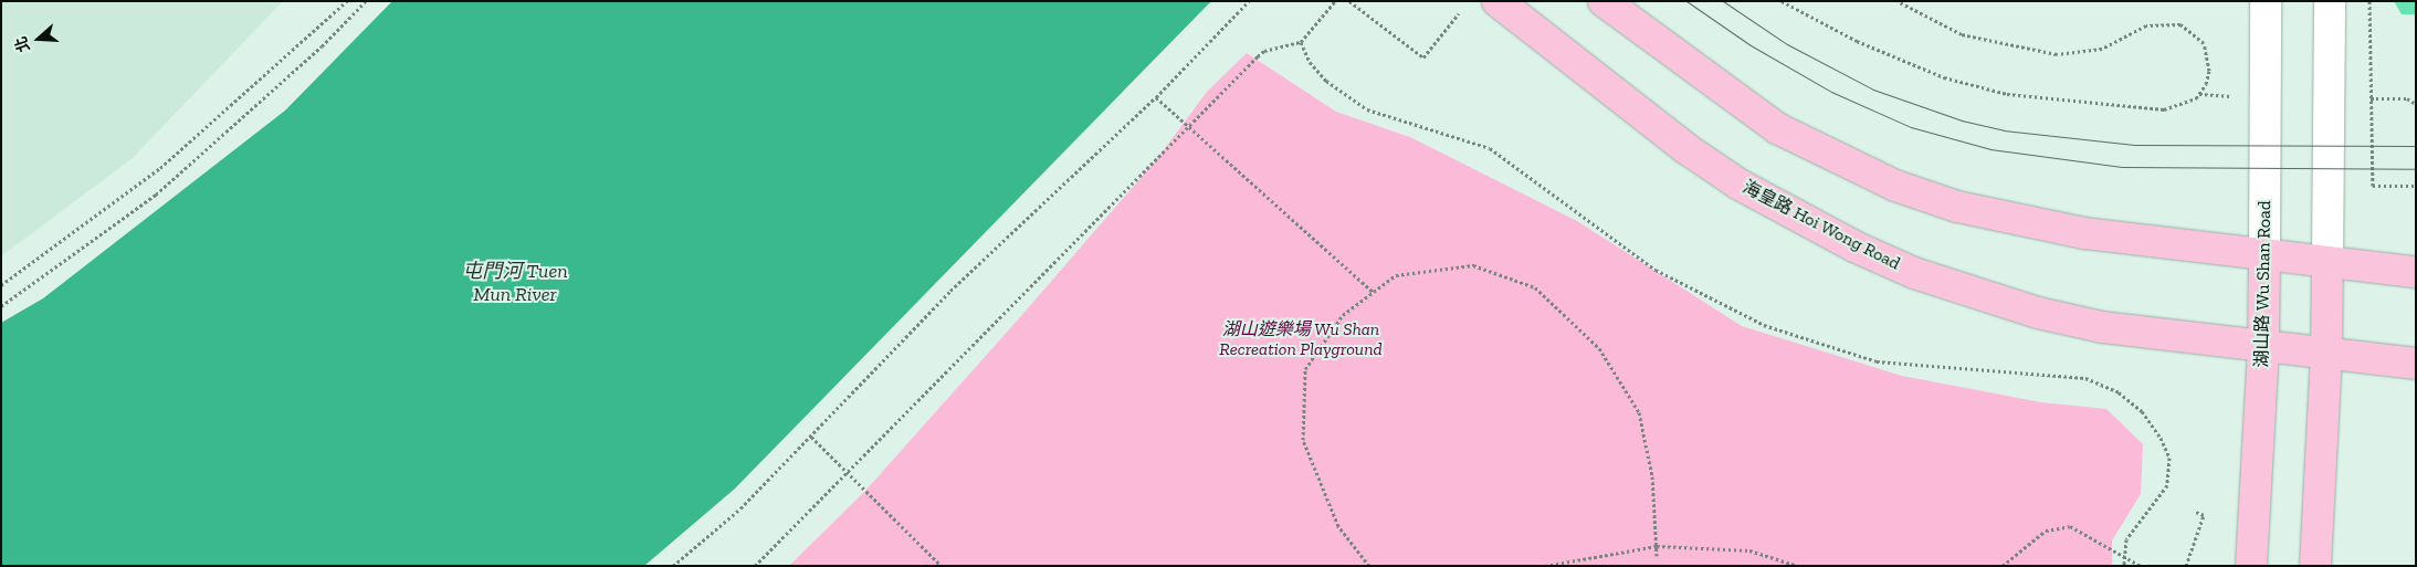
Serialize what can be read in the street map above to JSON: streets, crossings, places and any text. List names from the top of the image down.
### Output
{
  "streets": {
    "main road": ["海皇路 Hoi Wong Road", "湖山路 Wu Shan Road"]
  },
  "crossings": [
    ["海皇路 Hoi Wong Road", "湖山路 Wu Shan Road"]
  ],
  "water": ["屯門河 Tuen Mun River"],
  "parks": ["湖山遊樂場 Wu Shan Recreation Playground"],
  "north": "left"
}
